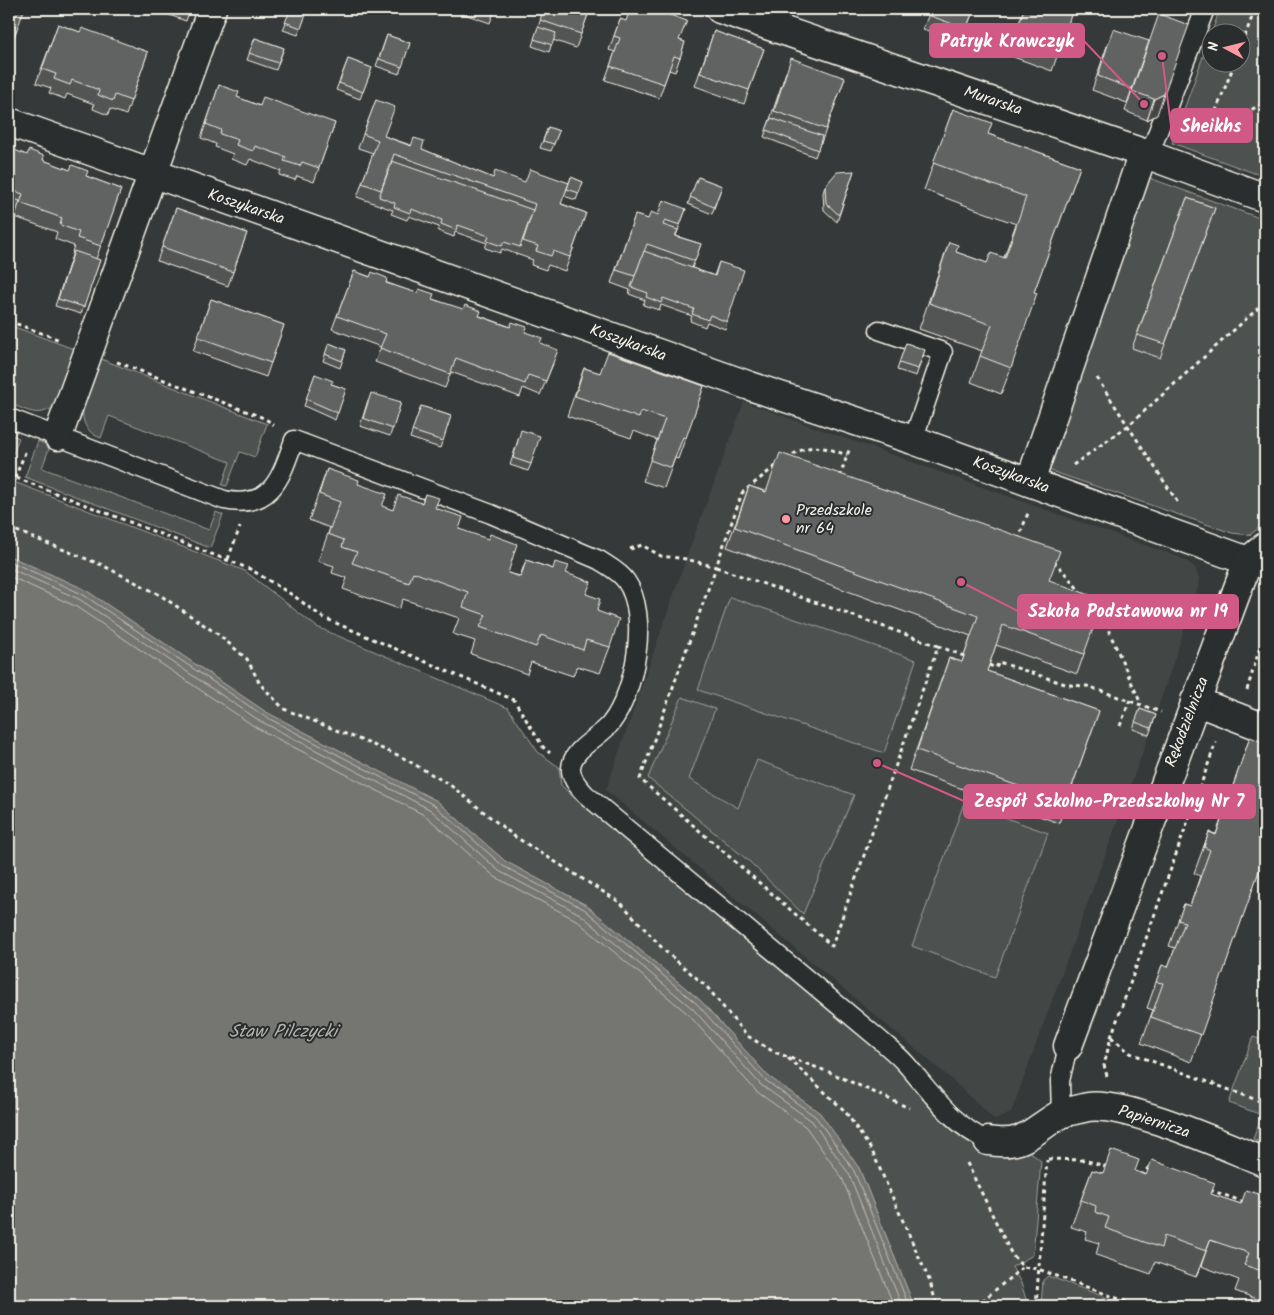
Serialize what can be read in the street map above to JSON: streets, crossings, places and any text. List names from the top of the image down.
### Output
{
  "streets": {
    "street": [
      "Murarska",
      "Koszykarska",
      "Rękodzielnicza",
      "Papiernicza"
    ]
  },
  "crossings": [
    ["Koszykarska", "Rękodzielnicza"]
  ],
  "water": ["Staw Pilczycki"],
  "places": [
    "Sheikhs",
    "Patryk Krawczyk",
    "Przedszkole nr 64",
    "Szkoła Podstawowa nr 19",
    "Zespół Szkolno-Przedszkolny Nr 7"
  ],
  "north": "left"
}
